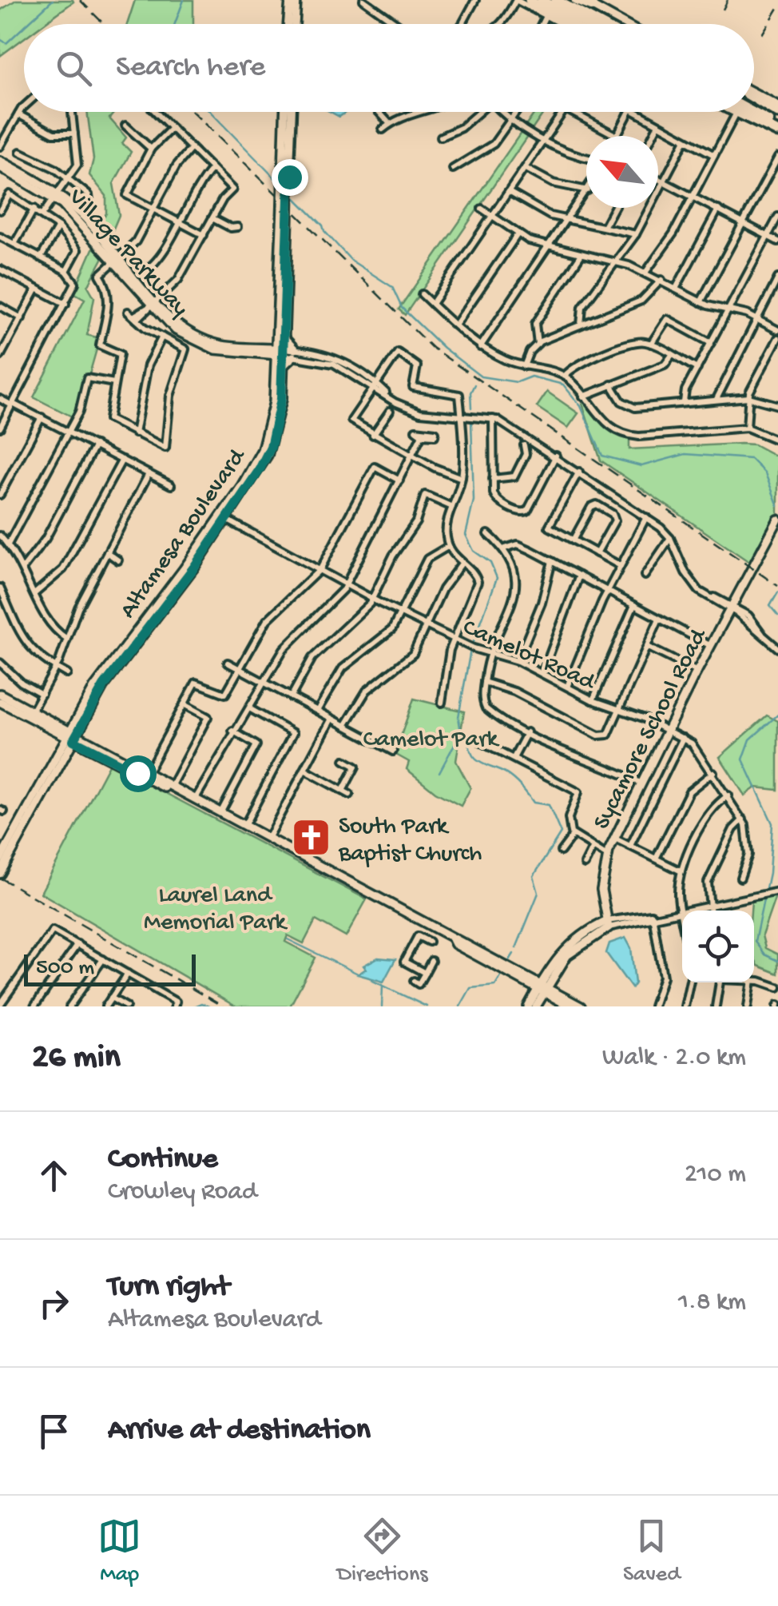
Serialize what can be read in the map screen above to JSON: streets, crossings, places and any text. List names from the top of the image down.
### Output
{
  "streets": {
    "main road": ["Village Parkway", "Altamesa Boulevard", "Sycamore School Road"],
    "street": ["Camelot Road"]
  },
  "crossings": [
    ["Village Parkway", "Altamesa Boulevard"],
    ["Altamesa Boulevard", "Camelot Road"],
    ["Camelot Road", "Sycamore School Road"]
  ],
  "parks": ["Camelot Park", "Laurel Land Memorial Park"],
  "places": {
    "church": ["South Park Baptist Church"]
  },
  "scale_bar": "500 m",
  "north": "top left",
  "page": {
    "search": "Search here",
    "scale": "500 m",
    "heading": ["26 min", "Walk · 2.0 km"],
    "list": [
      ["Continue", "Crowley Road", "210 m"],
      ["Turn right", "Altamesa Boulevard", "1.8 km"],
      "Arrive at destination"
    ],
    "nav": ["Map", "Directions", "Saved"]
  }
}
